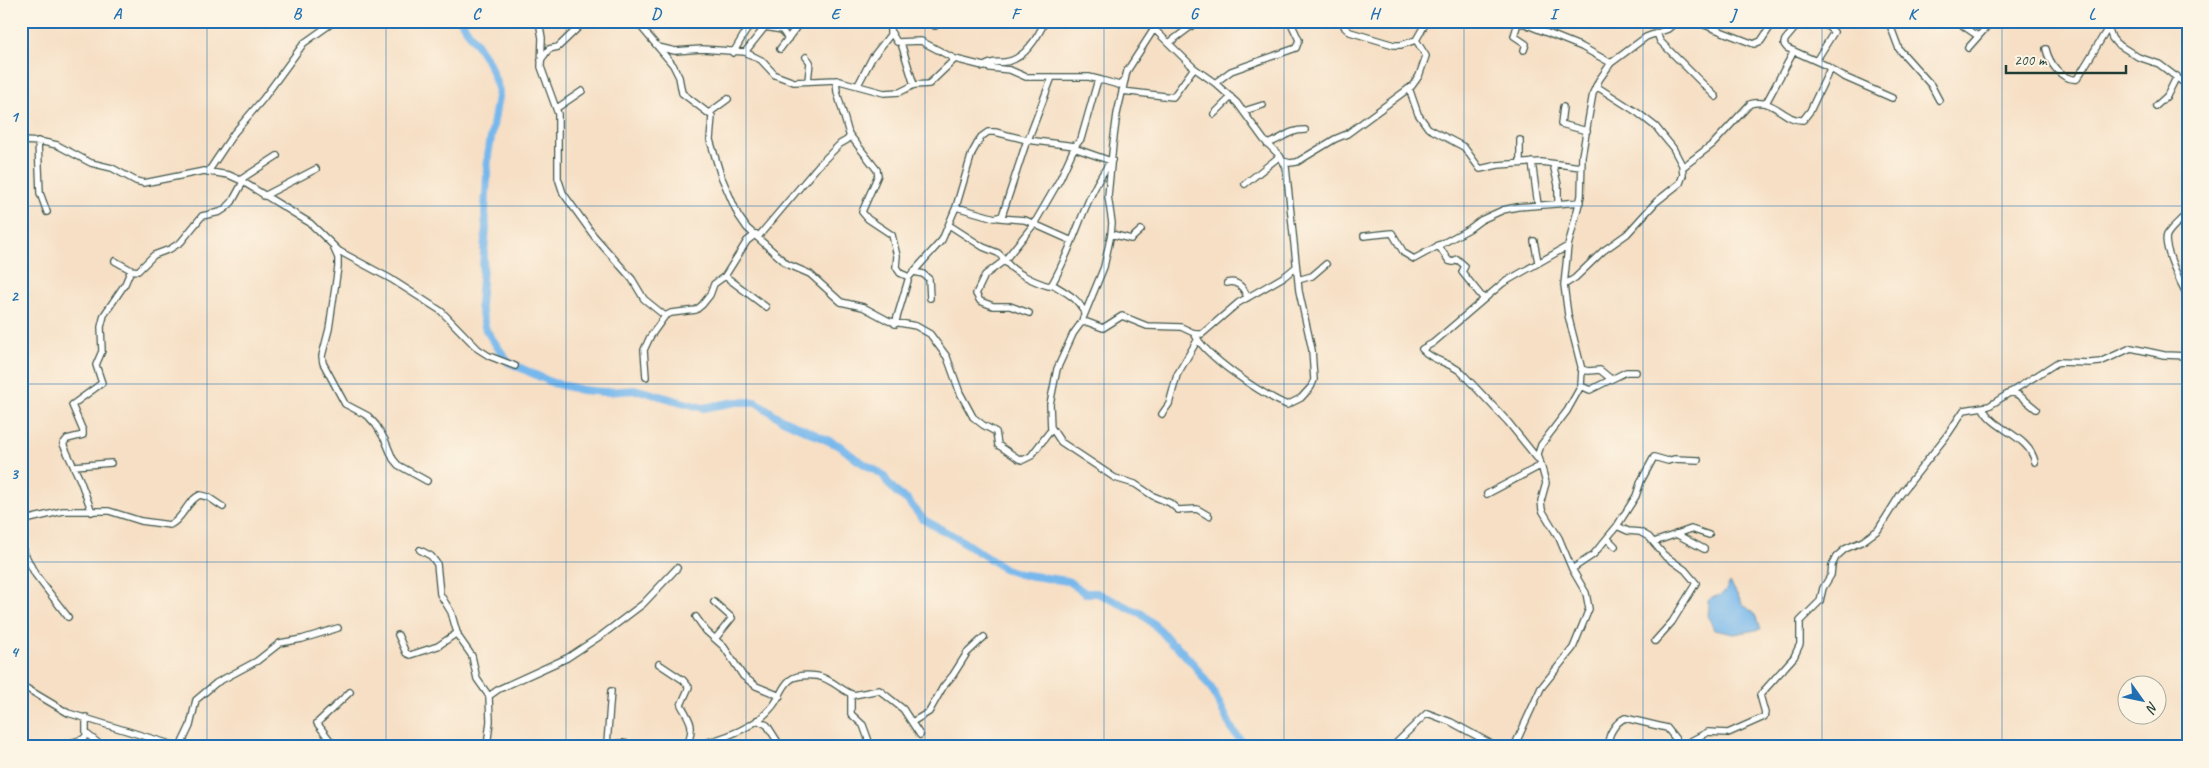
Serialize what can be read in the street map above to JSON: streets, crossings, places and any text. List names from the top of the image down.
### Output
{
  "scale_bar": "200 m",
  "north": "bottom right",
  "grid": {
    "columns": [
      "A",
      "B",
      "C",
      "D",
      "E",
      "F",
      "G",
      "H",
      "I",
      "J",
      "K",
      "L"
    ],
    "rows": [
      "1",
      "2",
      "3",
      "4"
    ]
  }
}
